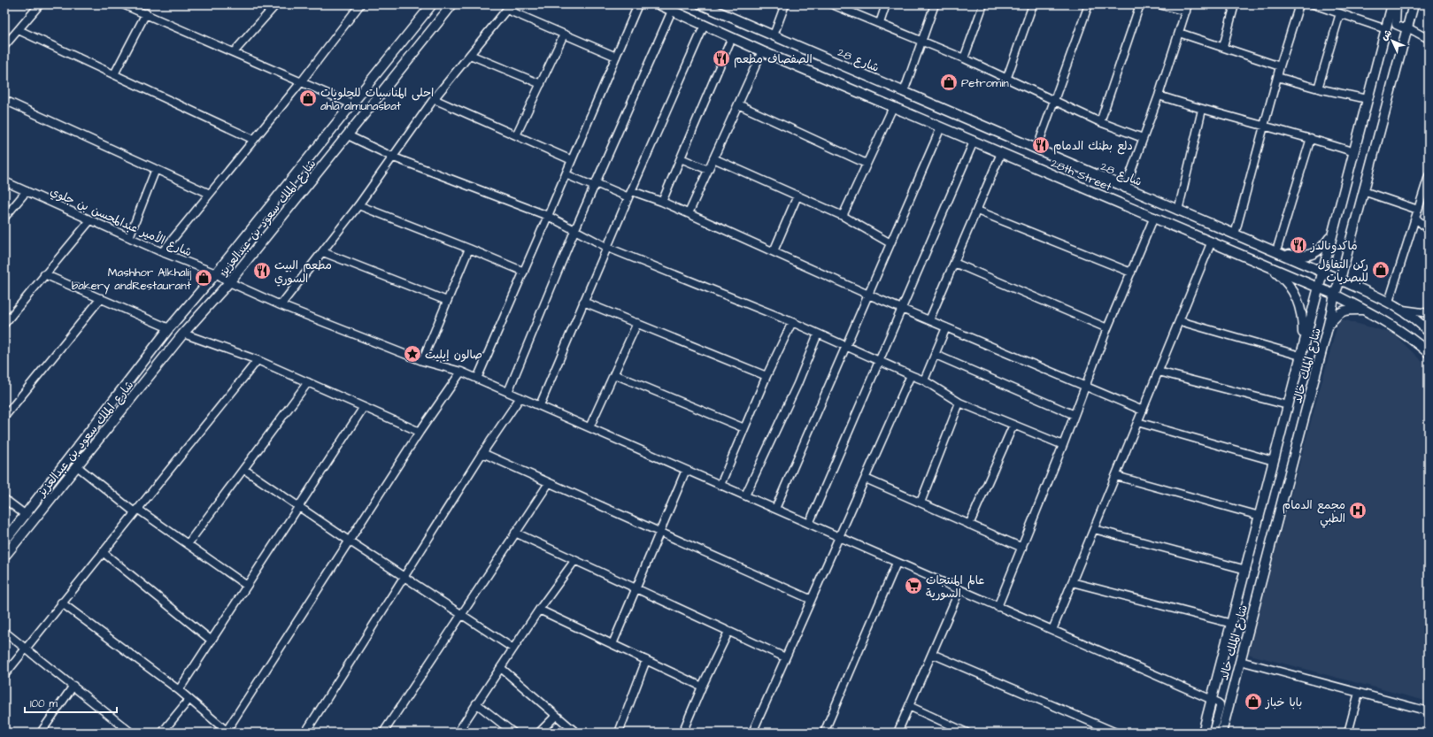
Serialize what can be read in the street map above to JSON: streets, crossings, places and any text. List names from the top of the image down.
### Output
{
  "streets": {
    "main road": [
      "شارع 28",
      "28th Street",
      "شارع الملك سعود بن عبدالعزيز",
      "شارع الملك خالد"
    ],
    "street": ["شارع الأمير عبدالمحسن بن جلوي"]
  },
  "crossings": [
    ["شارع 28", "شارع الملك خالد"],
    ["28th Street", "شارع الملك خالد"],
    ["شارع الملك سعود بن عبدالعزيز", "شارع الأمير عبدالمحسن بن جلوي"],
    ["شارع الأمير عبدالمحسن بن جلوي", "شارع الملك خالد"]
  ],
  "places": {
    "restaurant": [
      "الصفصاف مطعم",
      "دلع بطنك الدمام",
      "ماكدونالدز",
      "مطعم البيت السوري"
    ],
    "shop": [
      "Petromin",
      "احلى المناسبات للحلويات ahla almunasbat",
      "ركن التفاؤل للبصريات",
      "Mashhor Alkhalij bakery andRestaurant",
      "بابا خباز"
    ],
    "place": ["صالون إيليت"],
    "hospital": ["مجمع الدمام الطبي"],
    "supermarket": ["عالم المنتجات السورية"]
  },
  "scale_bar": "100 m",
  "north": "top left"
}
